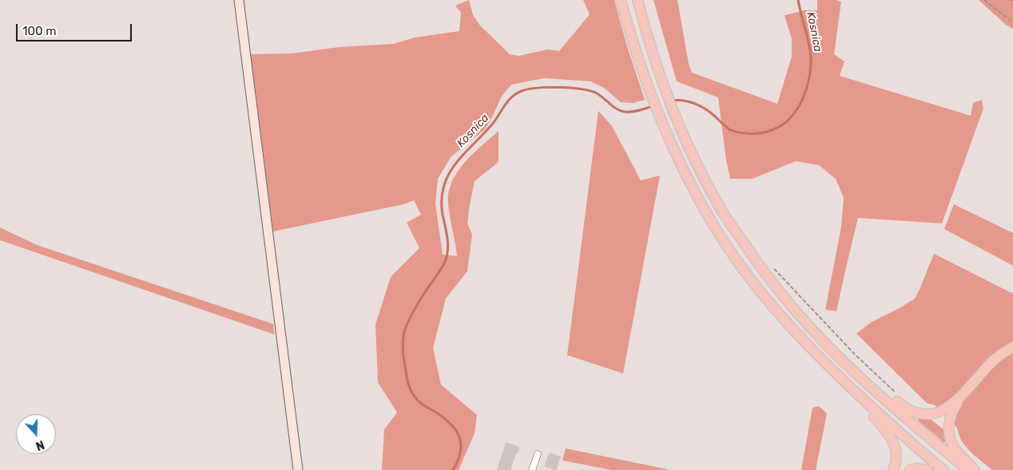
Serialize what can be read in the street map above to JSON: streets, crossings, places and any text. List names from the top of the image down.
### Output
{
  "water": ["Kosnica"],
  "scale_bar": "100 m",
  "north": "bottom"
}
